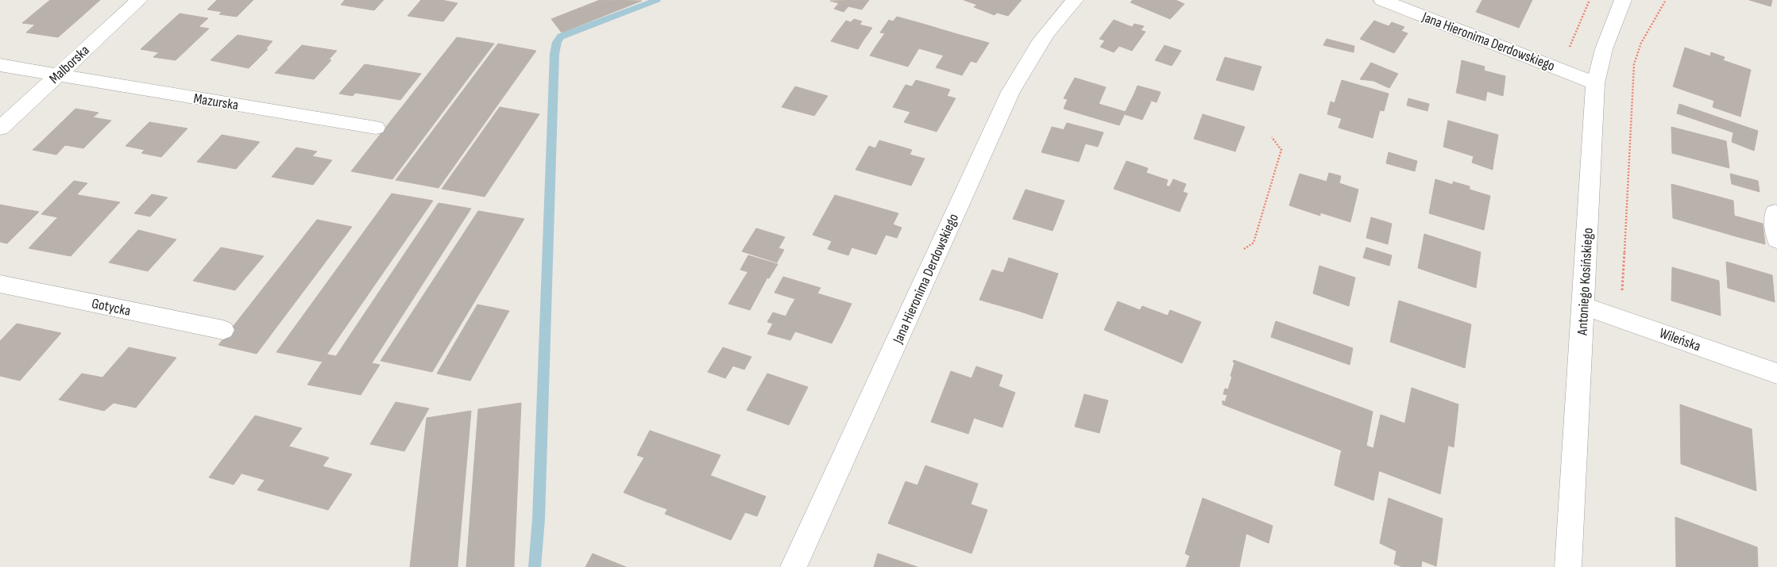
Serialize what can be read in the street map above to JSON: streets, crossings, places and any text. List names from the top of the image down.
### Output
{
  "streets": {
    "street": [
      "Jana Hieronima Derdowskiego",
      "Malborska",
      "Mazurska",
      "Antoniego Kosińskiego",
      "Gotycka",
      "Wileńska"
    ]
  },
  "crossings": [
    ["Jana Hieronima Derdowskiego", "Antoniego Kosińskiego"],
    ["Malborska", "Mazurska"],
    ["Antoniego Kosińskiego", "Wileńska"]
  ]
}
